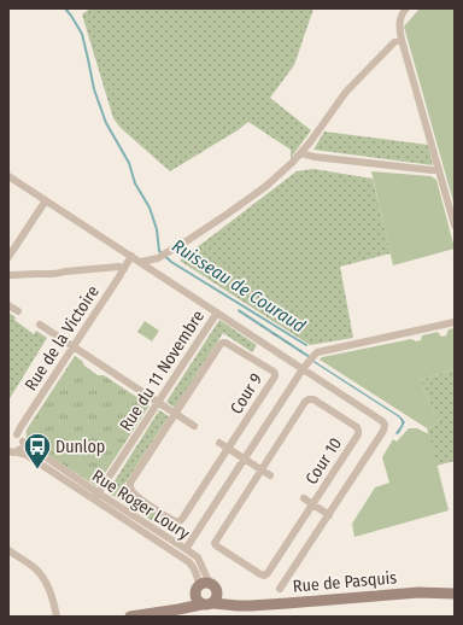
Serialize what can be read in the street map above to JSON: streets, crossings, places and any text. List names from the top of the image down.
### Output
{
  "streets": {
    "main road": ["Rue de Pasquis"],
    "street": [
      "Rue de la Victoire",
      "Rue du 11 Novembre",
      "Cour 9",
      "Cour 10",
      "Rue Roger Loury"
    ]
  },
  "crossings": [
    ["Rue de la Victoire", "Rue Roger Loury"],
    ["Rue du 11 Novembre", "Rue Roger Loury"],
    ["Rue Roger Loury", "Rue de Pasquis"]
  ],
  "water": ["Ruisseau de Couraud"],
  "places": {
    "bus stop": ["Dunlop"]
  }
}
